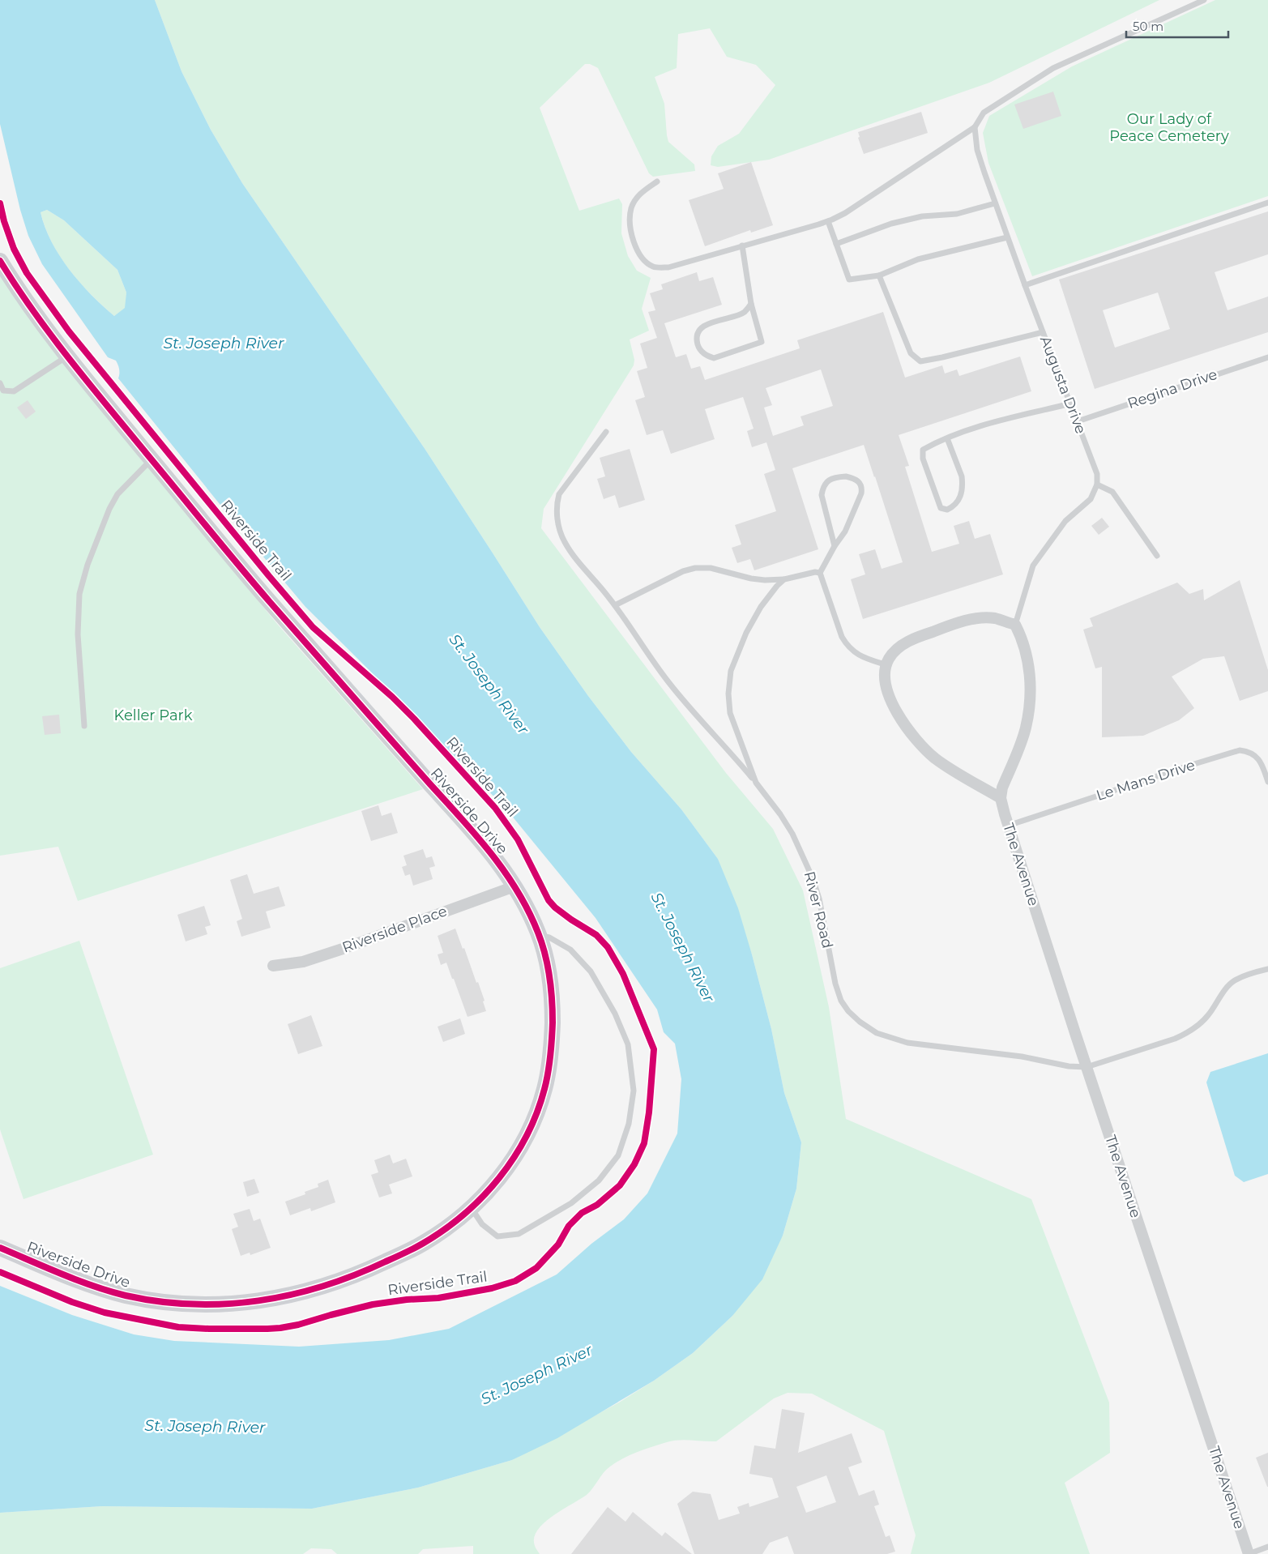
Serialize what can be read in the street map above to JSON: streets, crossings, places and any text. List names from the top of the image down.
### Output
{
  "streets": {
    "street": ["Riverside Drive", "The Avenue", "Riverside Place"],
    "lane": [
      "Augusta Drive",
      "Regina Drive",
      "Le Mans Drive",
      "River Road"
    ],
    "cycle path": ["Riverside Trail"]
  },
  "crossings": [
    ["Augusta Drive", "Regina Drive"],
    ["Le Mans Drive", "The Avenue"],
    ["Riverside Drive", "Riverside Place"],
    ["The Avenue", "River Road"]
  ],
  "water": ["St. Joseph River"],
  "parks": ["Our Lady of Peace Cemetery", "Keller Park"],
  "scale_bar": "50 m"
}
